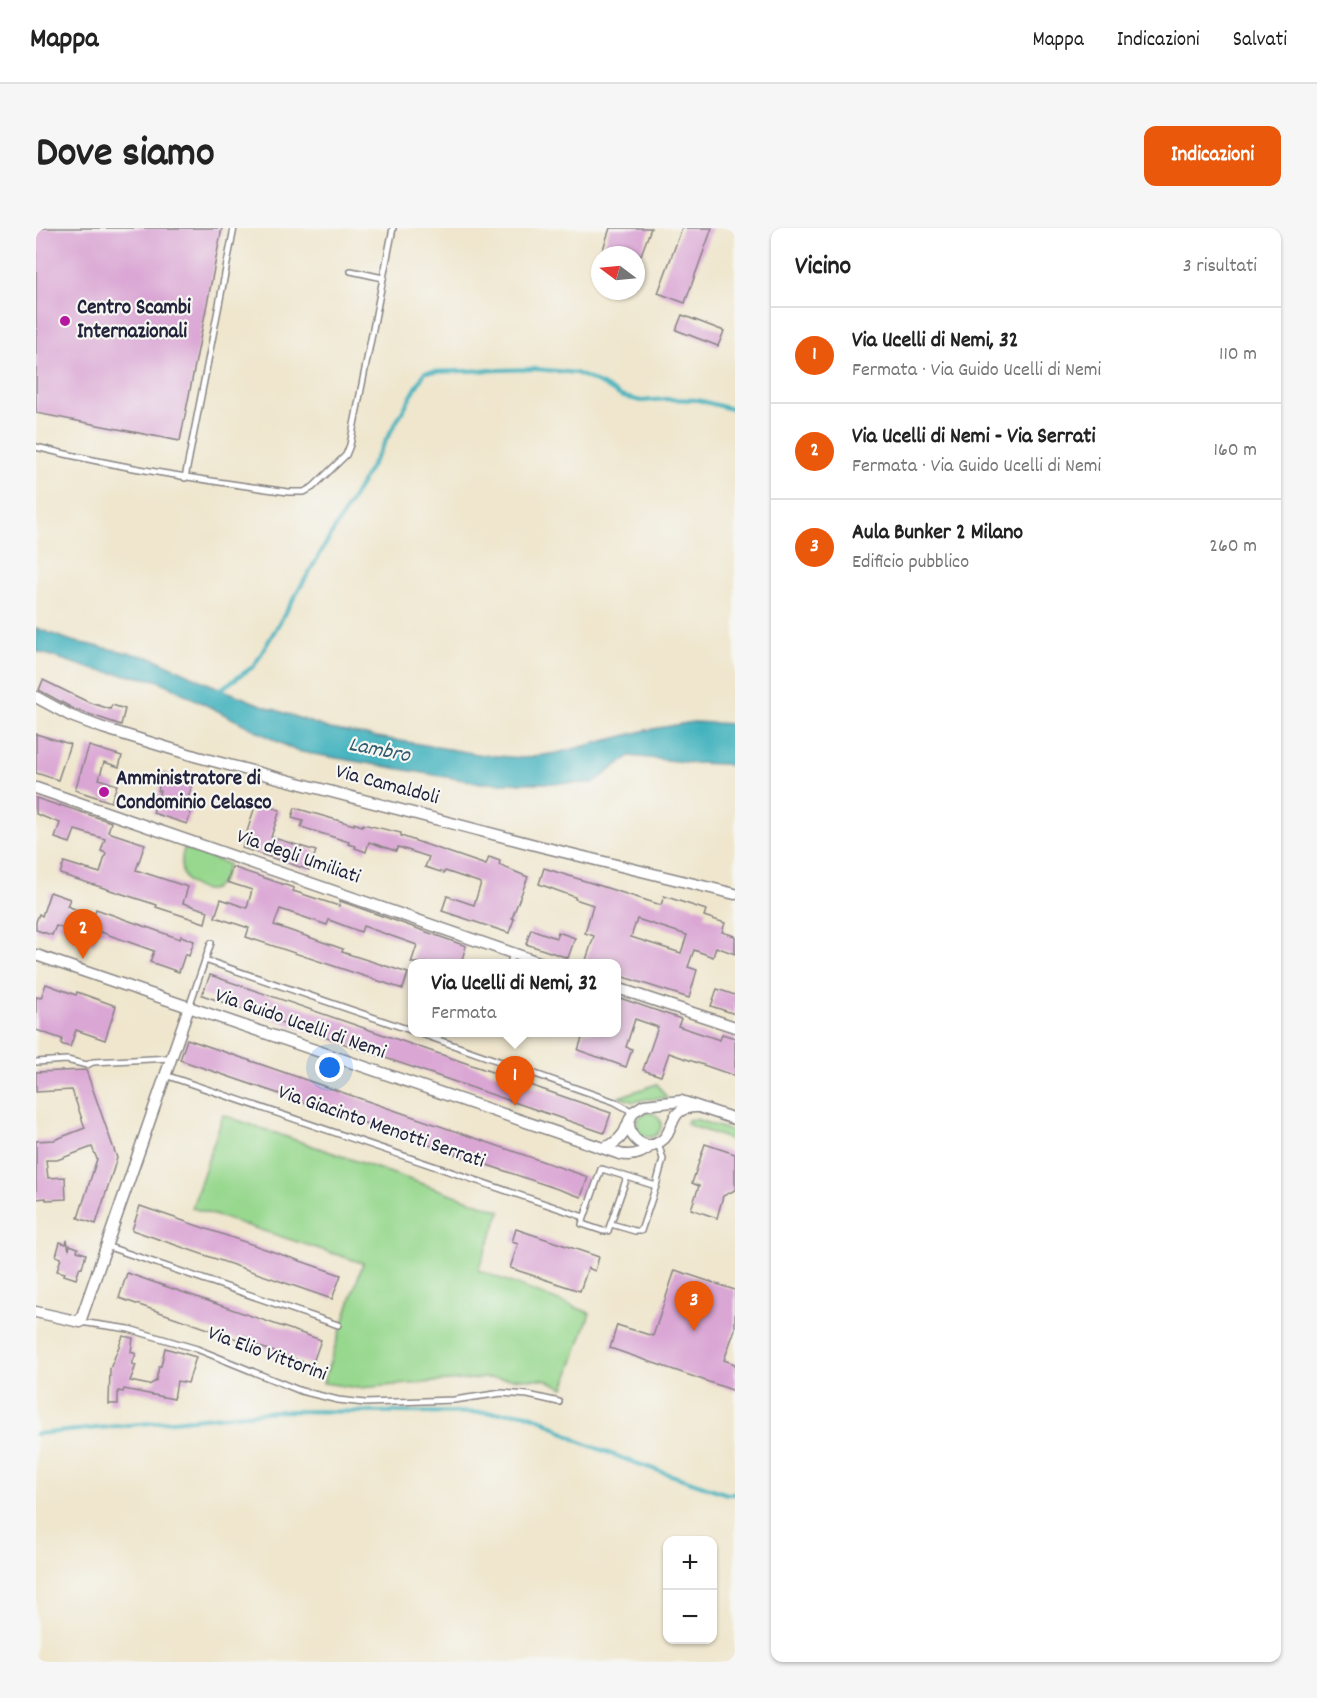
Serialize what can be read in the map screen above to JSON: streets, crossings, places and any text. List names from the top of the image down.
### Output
{
  "streets": {
    "street": [
      "Via Camaldoli",
      "Via degli Umiliati",
      "Via Guido Ucelli di Nemi",
      "Via Elio Vittorini"
    ],
    "lane": ["Via Giacinto Menotti Serrati"]
  },
  "water": ["Lambro"],
  "places": ["Centro Scambi Internazionali", "Amministratore di Condominio Celasco"],
  "north": "left",
  "page": {
    "header": "Mappa",
    "nav": ["Mappa", "Indicazioni", "Salvati"],
    "title": "Dove siamo",
    "buttons": "Indicazioni",
    "heading": ["Vicino", "3 risultati"],
    "list": [
      {
        "mark": "1",
        "name": "Via Ucelli di Nemi, 32",
        "note": "Fermata · Via Guido Ucelli di Nemi",
        "value": "110 m"
      },
      {
        "mark": "2",
        "name": "Via Ucelli di Nemi - Via Serrati",
        "note": "Fermata · Via Guido Ucelli di Nemi",
        "value": "160 m"
      },
      {
        "mark": "3",
        "name": "Aula Bunker 2 Milano",
        "note": "Edificio pubblico",
        "value": "260 m"
      }
    ],
    "pins": ["2", "1", "3"],
    "popup": ["Via Ucelli di Nemi, 32", "Fermata"],
    "map_buttons": ["+", "−"]
  }
}
